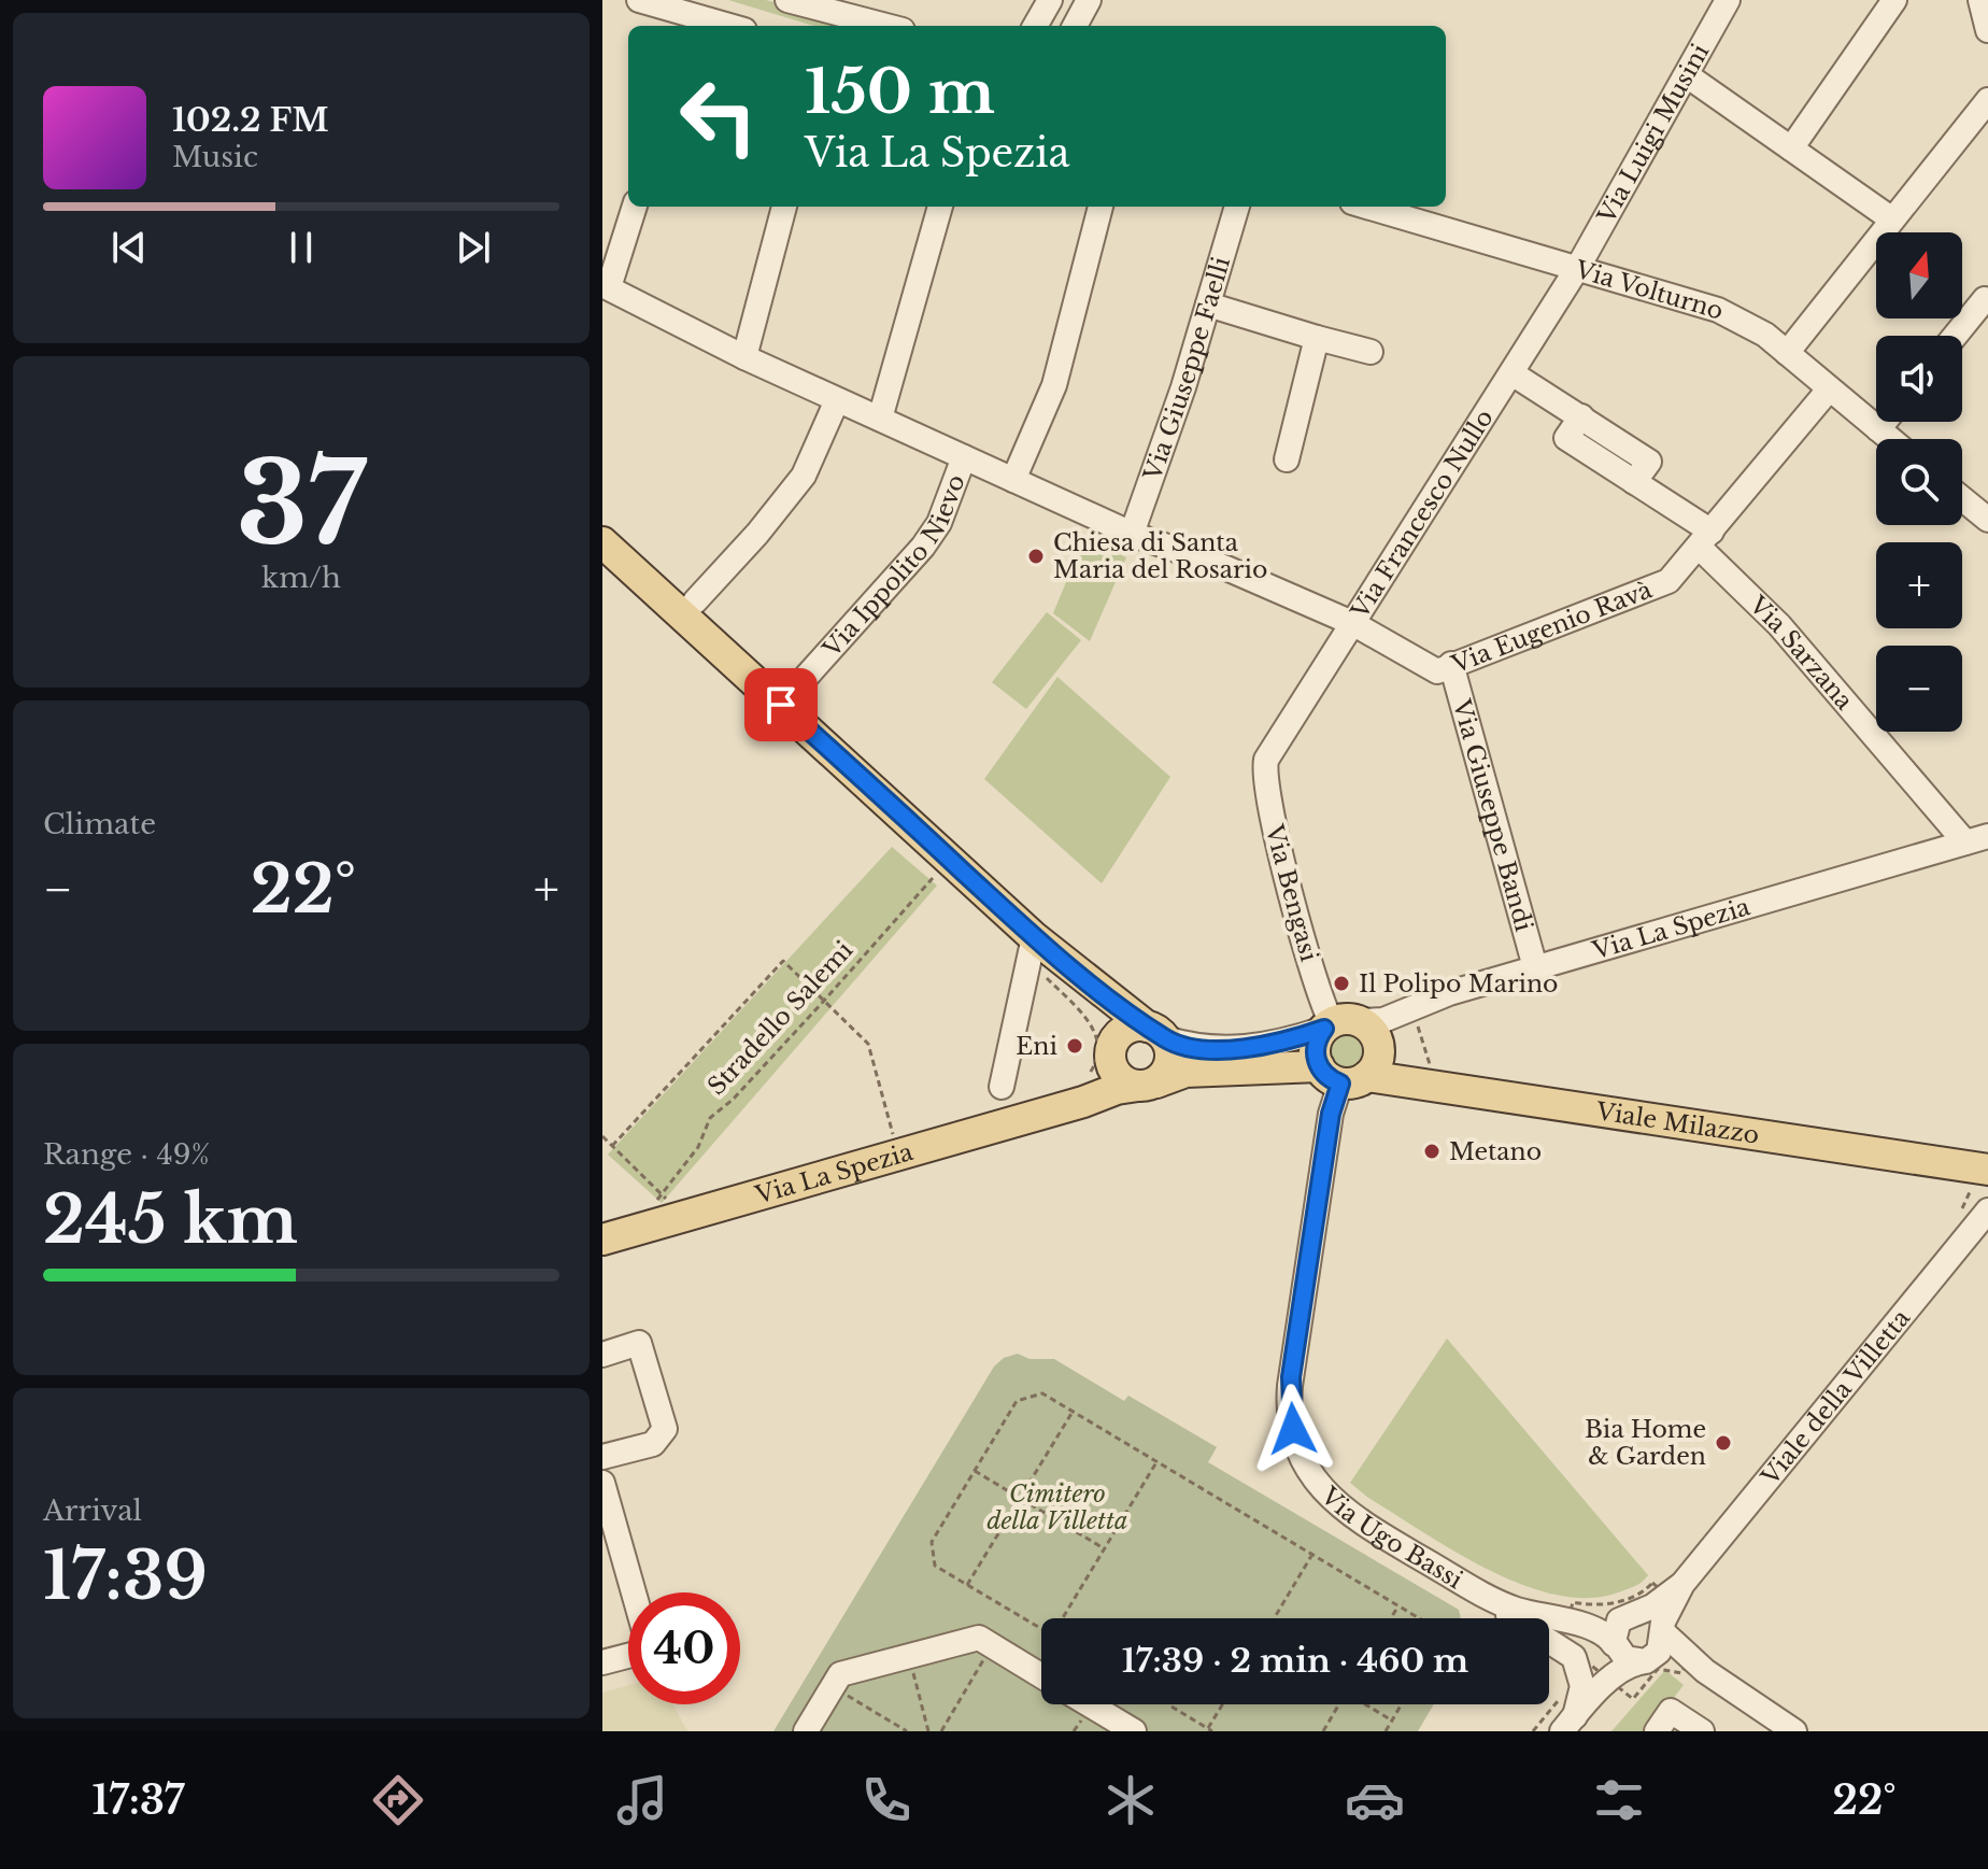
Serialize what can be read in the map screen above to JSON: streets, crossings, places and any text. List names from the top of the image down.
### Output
{
  "streets": {
    "main road": ["Via La Spezia", "Viale Milazzo"],
    "street": [
      "Via Luigi Musini",
      "Via Volturno",
      "Via Giuseppe Faelli",
      "Via Francesco Nullo",
      "Via Ippolito Nievo",
      "Via Eugenio Ravà",
      "Via Sarzana",
      "Via Giuseppe Bandi",
      "Via Bengasi",
      "Viale della Villetta",
      "Via Ugo Bassi"
    ],
    "path": ["Stradello Salemi"]
  },
  "crossings": [
    ["Via Luigi Musini", "Via Volturno"],
    ["Via Luigi Musini", "Via Francesco Nullo"],
    ["Via Volturno", "Via Francesco Nullo"],
    ["Via Volturno", "Via Eugenio Ravà"],
    ["Via Giuseppe Faelli", "Via Eugenio Ravà"],
    ["Via Francesco Nullo", "Via Eugenio Ravà"],
    ["Via Francesco Nullo", "Via Sarzana"],
    ["Via Francesco Nullo", "Via Bengasi"],
    ["Via Ippolito Nievo", "Via Eugenio Ravà"],
    ["Via Eugenio Ravà", "Via Sarzana"],
    ["Via Eugenio Ravà", "Via Giuseppe Bandi"],
    ["Via Sarzana", "Via La Spezia"],
    ["Via Giuseppe Bandi", "Via La Spezia"],
    ["Via Bengasi", "Via La Spezia"],
    ["Via La Spezia", "Stradello Salemi"],
    ["Via La Spezia", "Viale Milazzo"],
    ["Via La Spezia", "Via Ugo Bassi"],
    ["Viale Milazzo", "Via Ugo Bassi"]
  ],
  "parks": ["Cimitero della Villetta"],
  "places": [
    "Chiesa di Santa Maria del Rosario",
    "Il Polipo Marino",
    "Eni",
    "Metano",
    "Bia Home & Garden"
  ],
  "north": "top",
  "page": {
    "turn": ["150 m", "Via La Spezia"],
    "song": ["102.2 FM", "Music"],
    "map_buttons": ["+", "−"],
    "tile": [
      ["37", "km/h"],
      "Climate",
      ["Range · 49%", "245 km"],
      ["Arrival", "17:39"]
    ],
    "heat": ["−", "22°", "+"],
    "limit": "40",
    "trip": "17:39 · 2 min · 460 m",
    "tabs": ["17:37", "22°"]
  }
}
